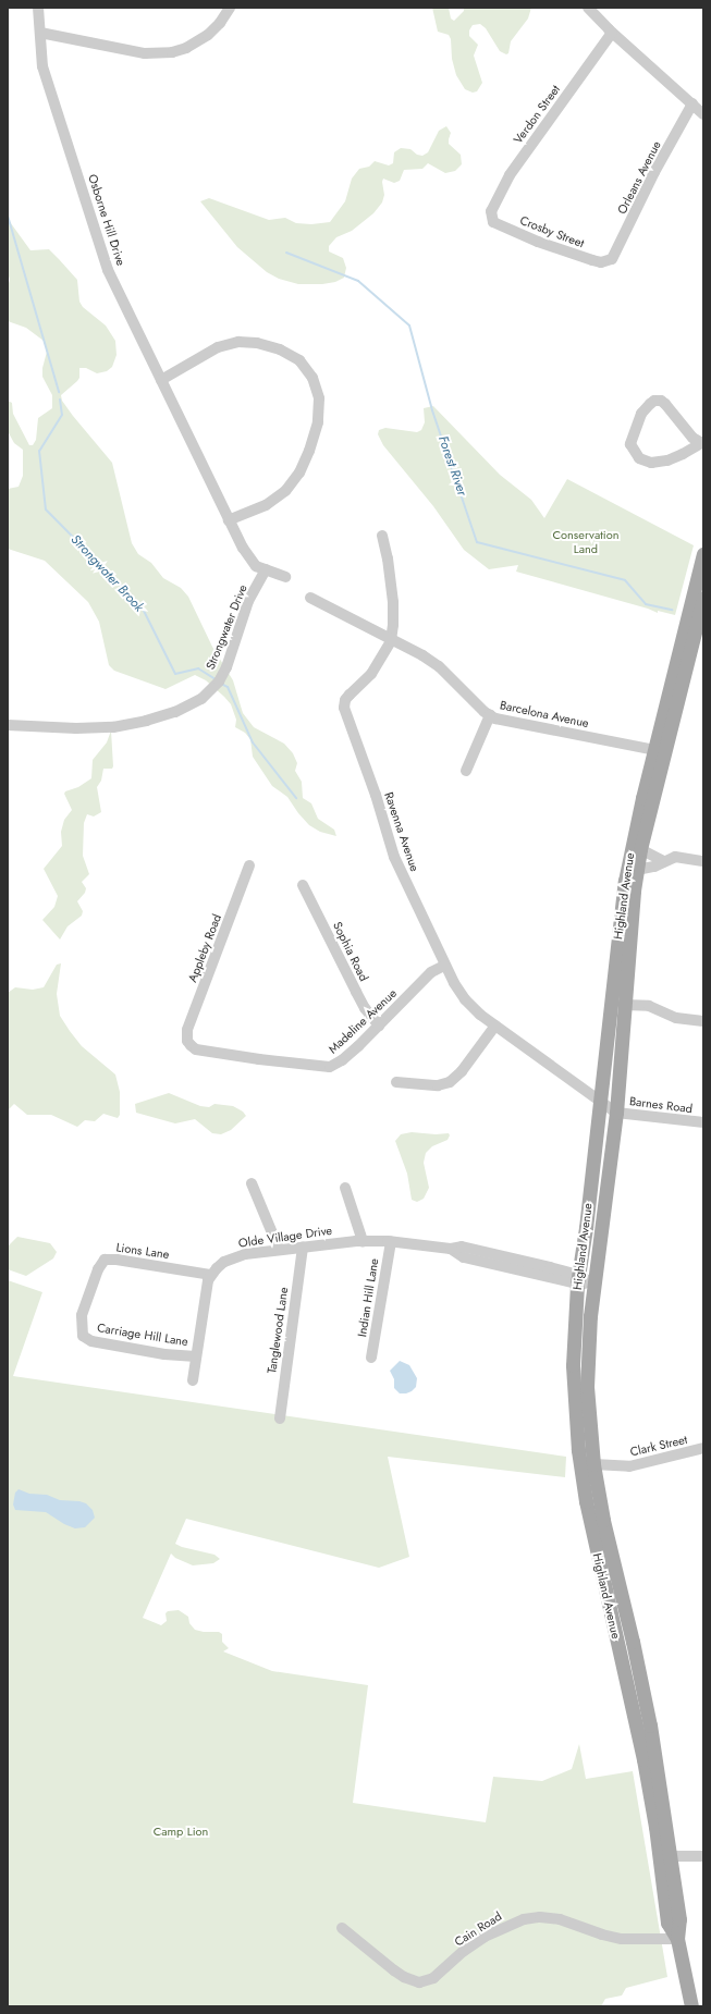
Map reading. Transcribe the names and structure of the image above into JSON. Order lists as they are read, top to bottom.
{
  "streets": {
    "main road": ["Highland Avenue"],
    "street": [
      "Verdon Street",
      "Orleans Avenue",
      "Osborne Hill Drive",
      "Crosby Street",
      "Strongwater Drive",
      "Barcelona Avenue",
      "Ravenna Avenue",
      "Appleby Road",
      "Sophia Road",
      "Madeline Avenue",
      "Barnes Road",
      "Olde Village Drive",
      "Lions Lane",
      "Indian Hill Lane",
      "Tanglewood Lane",
      "Carriage Hill Lane",
      "Clark Street",
      "Cain Road"
    ]
  },
  "crossings": [
    ["Verdon Street", "Crosby Street"],
    ["Orleans Avenue", "Crosby Street"],
    ["Osborne Hill Drive", "Strongwater Drive"],
    ["Barcelona Avenue", "Ravenna Avenue"],
    ["Barcelona Avenue", "Highland Avenue"],
    ["Ravenna Avenue", "Highland Avenue"],
    ["Ravenna Avenue", "Madeline Avenue"],
    ["Ravenna Avenue", "Barnes Road"],
    ["Highland Avenue", "Barnes Road"],
    ["Highland Avenue", "Olde Village Drive"],
    ["Highland Avenue", "Clark Street"],
    ["Highland Avenue", "Cain Road"],
    ["Appleby Road", "Madeline Avenue"],
    ["Sophia Road", "Madeline Avenue"],
    ["Olde Village Drive", "Lions Lane"],
    ["Olde Village Drive", "Indian Hill Lane"],
    ["Olde Village Drive", "Tanglewood Lane"],
    ["Lions Lane", "Carriage Hill Lane"]
  ],
  "water": ["Forest River", "Strongwater Brook"],
  "parks": ["Conservation Land", "Camp Lion"]
}
